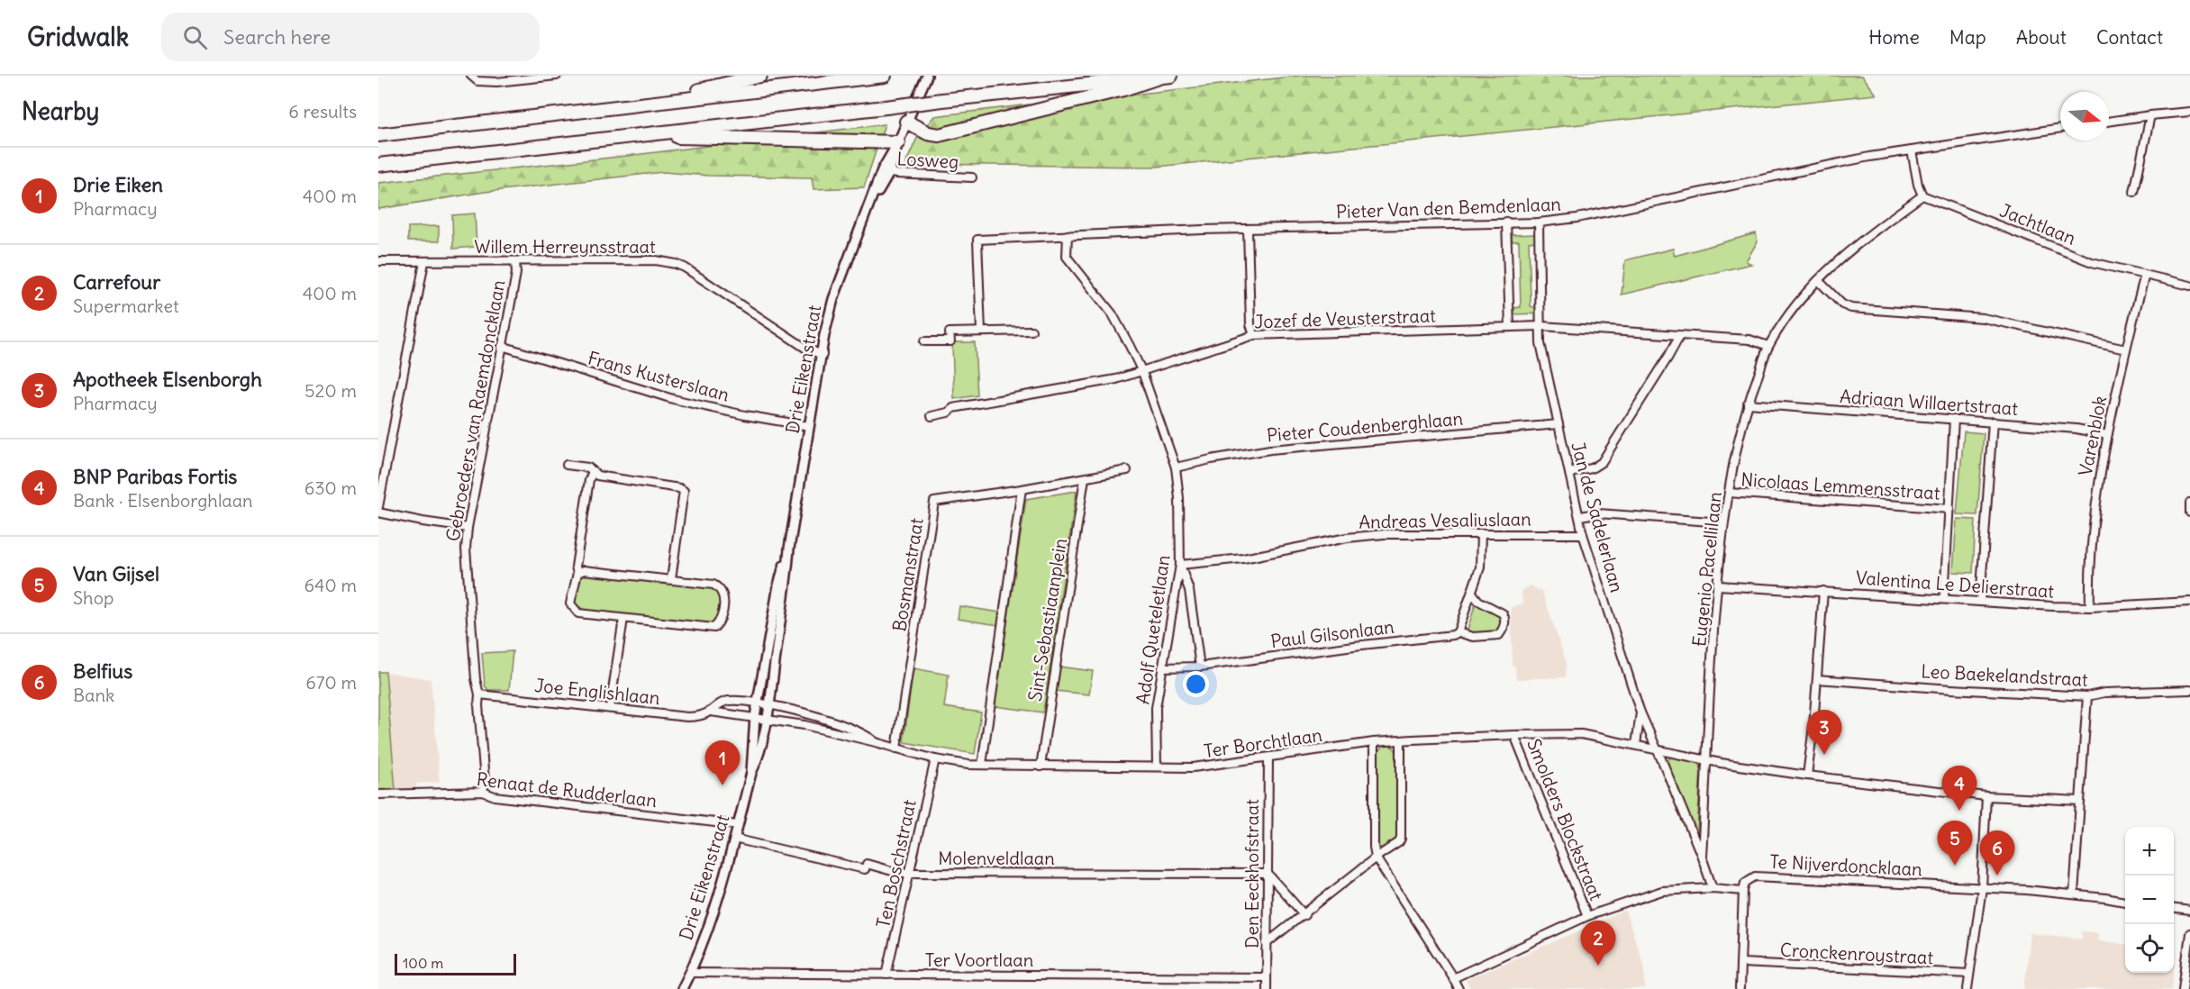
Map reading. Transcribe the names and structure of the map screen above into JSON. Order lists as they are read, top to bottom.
{
  "streets": {
    "street": [
      "Losweg",
      "Pieter Van den Bemdenlaan",
      "Jachtlaan",
      "Willem Herreynsstraat",
      "Jozef de Veusterstraat",
      "Drie Eikenstraat",
      "Frans Kusterslaan",
      "Adriaan Willaertstraat",
      "Gebroeders van Raemdoncklaan",
      "Pieter Coudenberghlaan",
      "Varenblok",
      "Nicolaas Lemmensstraat",
      "Jan de Sadelerlaan",
      "Andreas Vesaliuslaan",
      "Eugenio Pacellilaan",
      "Bosmanstraat",
      "Valentina Le Delierstraat",
      "Sint-Sebastiaanplein",
      "Adolf Queteletlaan",
      "Paul Gilsonlaan",
      "Leo Baekelandstraat",
      "Joe Englishlaan",
      "Ter Borchtlaan",
      "Renaat de Rudderlaan",
      "Smolders Blockstraat",
      "Molenveldlaan",
      "Ten Boschstraat",
      "Te Nijverdoncklaan",
      "Den Eeckhofstraat",
      "Cronckenroystraat",
      "Ter Voortlaan"
    ]
  },
  "crossings": [
    ["Losweg", "Drie Eikenstraat"],
    ["Pieter Van den Bemdenlaan", "Jan de Sadelerlaan"],
    ["Pieter Van den Bemdenlaan", "Adolf Queteletlaan"],
    ["Jachtlaan", "Varenblok"],
    ["Jachtlaan", "Eugenio Pacellilaan"],
    ["Willem Herreynsstraat", "Drie Eikenstraat"],
    ["Willem Herreynsstraat", "Gebroeders van Raemdoncklaan"],
    ["Jozef de Veusterstraat", "Jan de Sadelerlaan"],
    ["Jozef de Veusterstraat", "Eugenio Pacellilaan"],
    ["Jozef de Veusterstraat", "Adolf Queteletlaan"],
    ["Drie Eikenstraat", "Frans Kusterslaan"],
    ["Drie Eikenstraat", "Joe Englishlaan"],
    ["Drie Eikenstraat", "Ter Borchtlaan"],
    ["Drie Eikenstraat", "Renaat de Rudderlaan"],
    ["Drie Eikenstraat", "Molenveldlaan"],
    ["Drie Eikenstraat", "Ter Voortlaan"],
    ["Frans Kusterslaan", "Gebroeders van Raemdoncklaan"],
    ["Adriaan Willaertstraat", "Varenblok"],
    ["Adriaan Willaertstraat", "Eugenio Pacellilaan"],
    ["Gebroeders van Raemdoncklaan", "Joe Englishlaan"],
    ["Gebroeders van Raemdoncklaan", "Renaat de Rudderlaan"],
    ["Pieter Coudenberghlaan", "Jan de Sadelerlaan"],
    ["Pieter Coudenberghlaan", "Adolf Queteletlaan"],
    ["Varenblok", "Valentina Le Delierstraat"],
    ["Nicolaas Lemmensstraat", "Eugenio Pacellilaan"],
    ["Jan de Sadelerlaan", "Andreas Vesaliuslaan"],
    ["Jan de Sadelerlaan", "Eugenio Pacellilaan"],
    ["Jan de Sadelerlaan", "Ter Borchtlaan"],
    ["Andreas Vesaliuslaan", "Adolf Queteletlaan"],
    ["Eugenio Pacellilaan", "Valentina Le Delierstraat"],
    ["Eugenio Pacellilaan", "Ter Borchtlaan"],
    ["Bosmanstraat", "Sint-Sebastiaanplein"],
    ["Bosmanstraat", "Ter Borchtlaan"],
    ["Sint-Sebastiaanplein", "Ter Borchtlaan"],
    ["Adolf Queteletlaan", "Paul Gilsonlaan"],
    ["Adolf Queteletlaan", "Ter Borchtlaan"],
    ["Joe Englishlaan", "Ter Borchtlaan"],
    ["Ter Borchtlaan", "Smolders Blockstraat"],
    ["Ter Borchtlaan", "Ten Boschstraat"],
    ["Ter Borchtlaan", "Den Eeckhofstraat"],
    ["Molenveldlaan", "Ten Boschstraat"],
    ["Molenveldlaan", "Den Eeckhofstraat"],
    ["Ten Boschstraat", "Ter Voortlaan"],
    ["Den Eeckhofstraat", "Ter Voortlaan"]
  ],
  "scale_bar": "100 m",
  "north": "right",
  "page": {
    "header": "Gridwalk",
    "search": "Search here",
    "nav": [
      "Home",
      "Map",
      "About",
      "Contact"
    ],
    "heading": ["Nearby", "6 results"],
    "list": [
      {
        "mark": "1",
        "name": "Drie Eiken",
        "note": "Pharmacy",
        "value": "400 m"
      },
      {
        "mark": "2",
        "name": "Carrefour",
        "note": "Supermarket",
        "value": "400 m"
      },
      {
        "mark": "3",
        "name": "Apotheek Elsenborgh",
        "note": "Pharmacy",
        "value": "520 m"
      },
      {
        "mark": "4",
        "name": "BNP Paribas Fortis",
        "note": "Bank · Elsenborghlaan",
        "value": "630 m"
      },
      {
        "mark": "5",
        "name": "Van Gijsel",
        "note": "Shop",
        "value": "640 m"
      },
      {
        "mark": "6",
        "name": "Belfius",
        "note": "Bank",
        "value": "670 m"
      }
    ],
    "pins": [
      "3",
      "1",
      "4",
      "5",
      "6",
      "2"
    ],
    "map_buttons": ["+", "−"],
    "scale": "100 m"
  }
}
